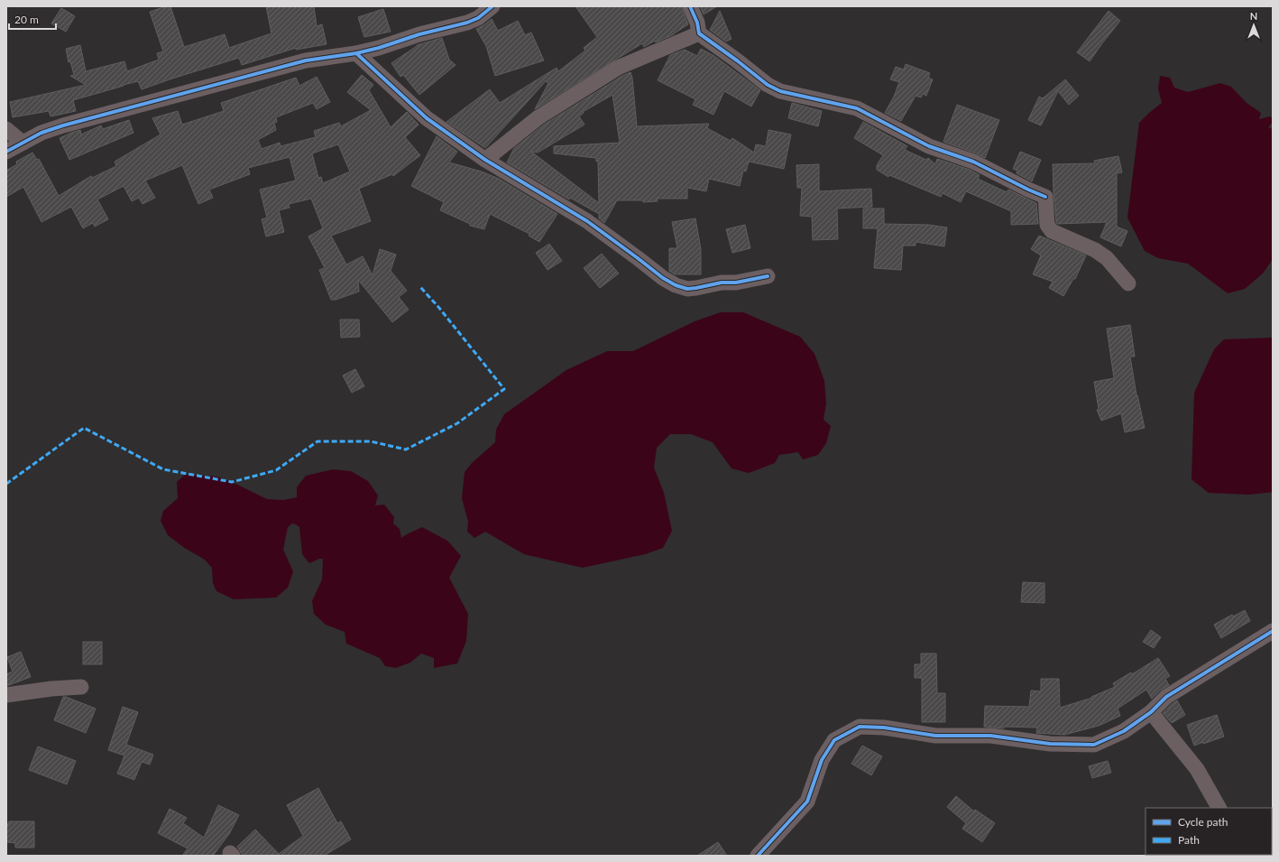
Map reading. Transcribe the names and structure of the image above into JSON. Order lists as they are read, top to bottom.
{
  "legend": ["Cycle path", "Path"],
  "scale_bar": "20 m",
  "north": "top"
}
